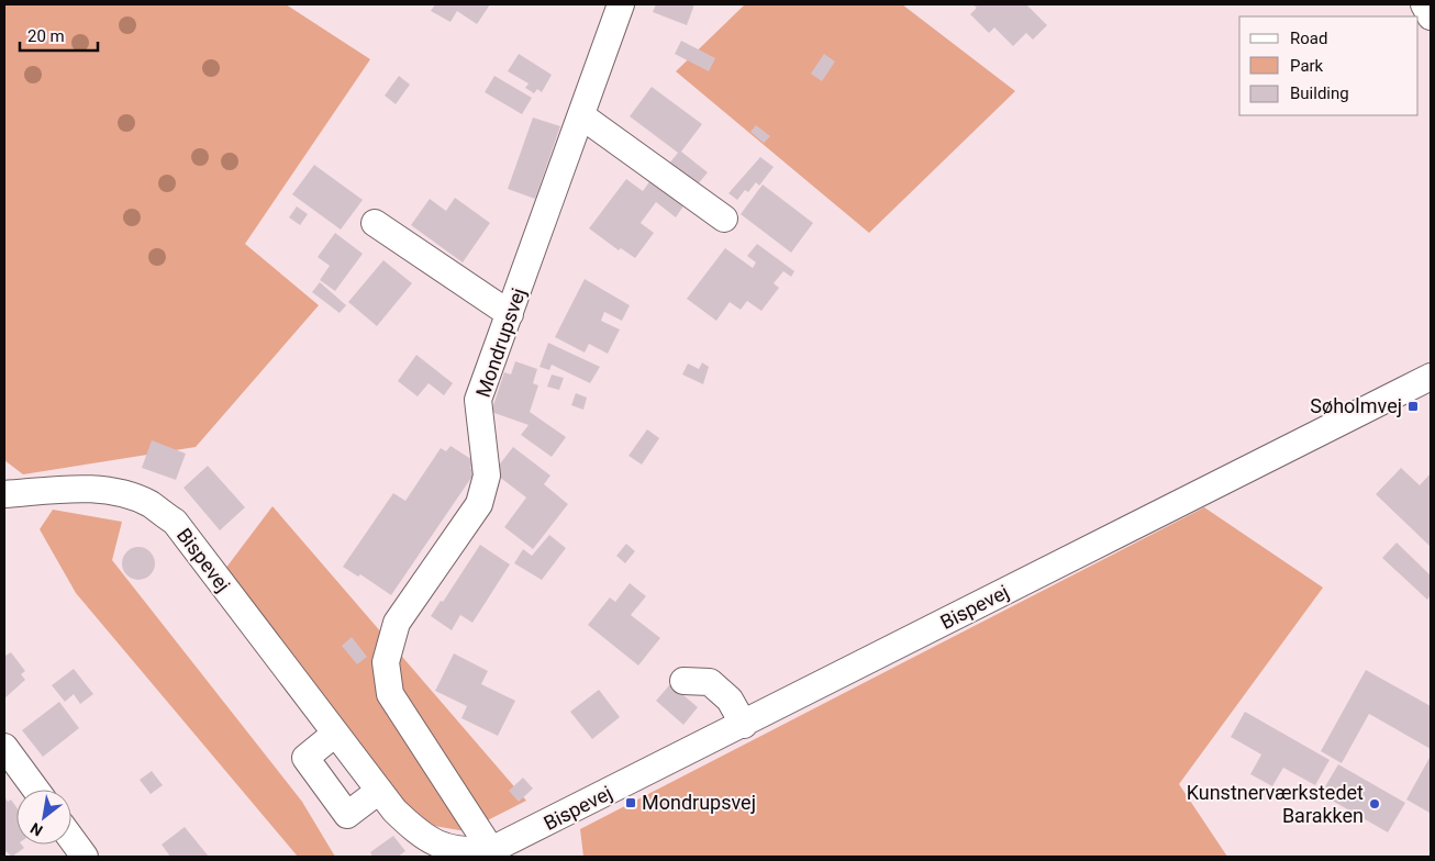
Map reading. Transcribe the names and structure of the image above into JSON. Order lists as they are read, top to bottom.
{
  "streets": {
    "street": ["Mondrupsvej", "Bispevej"]
  },
  "crossings": [
    ["Mondrupsvej", "Bispevej"]
  ],
  "places": {
    "transit": ["Søholmvej", "Mondrupsvej"],
    "other": ["Kunstnerværkstedet Barakken"]
  },
  "legend": ["Road", "Park", "Building"],
  "scale_bar": "20 m",
  "north": "bottom left"
}
